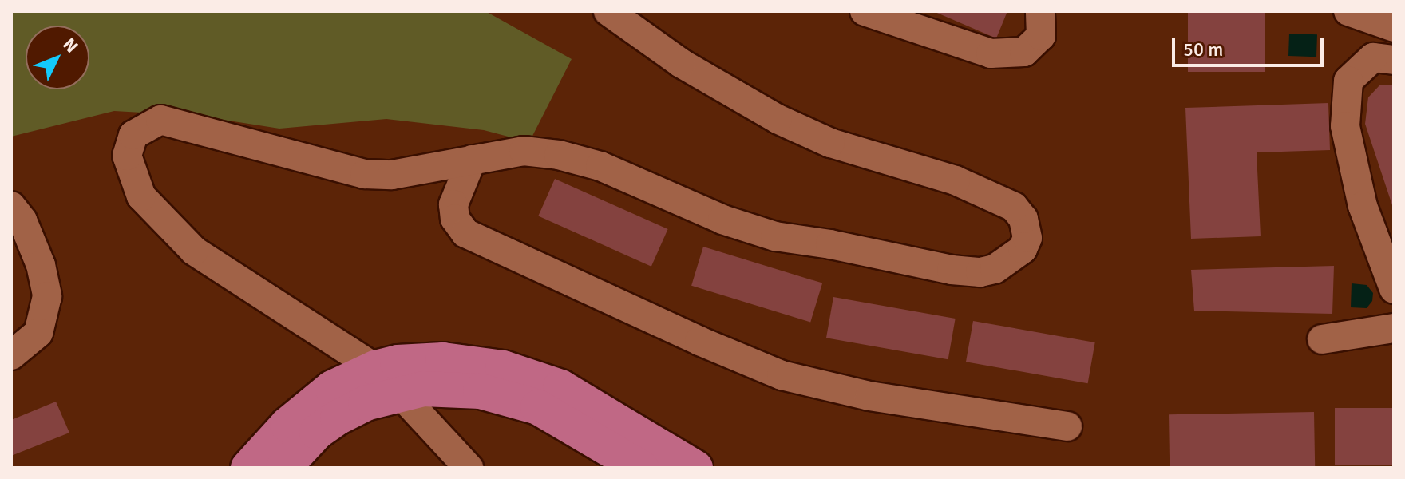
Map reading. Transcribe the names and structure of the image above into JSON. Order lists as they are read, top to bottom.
{
  "scale_bar": "50 m",
  "north": "top right"
}
